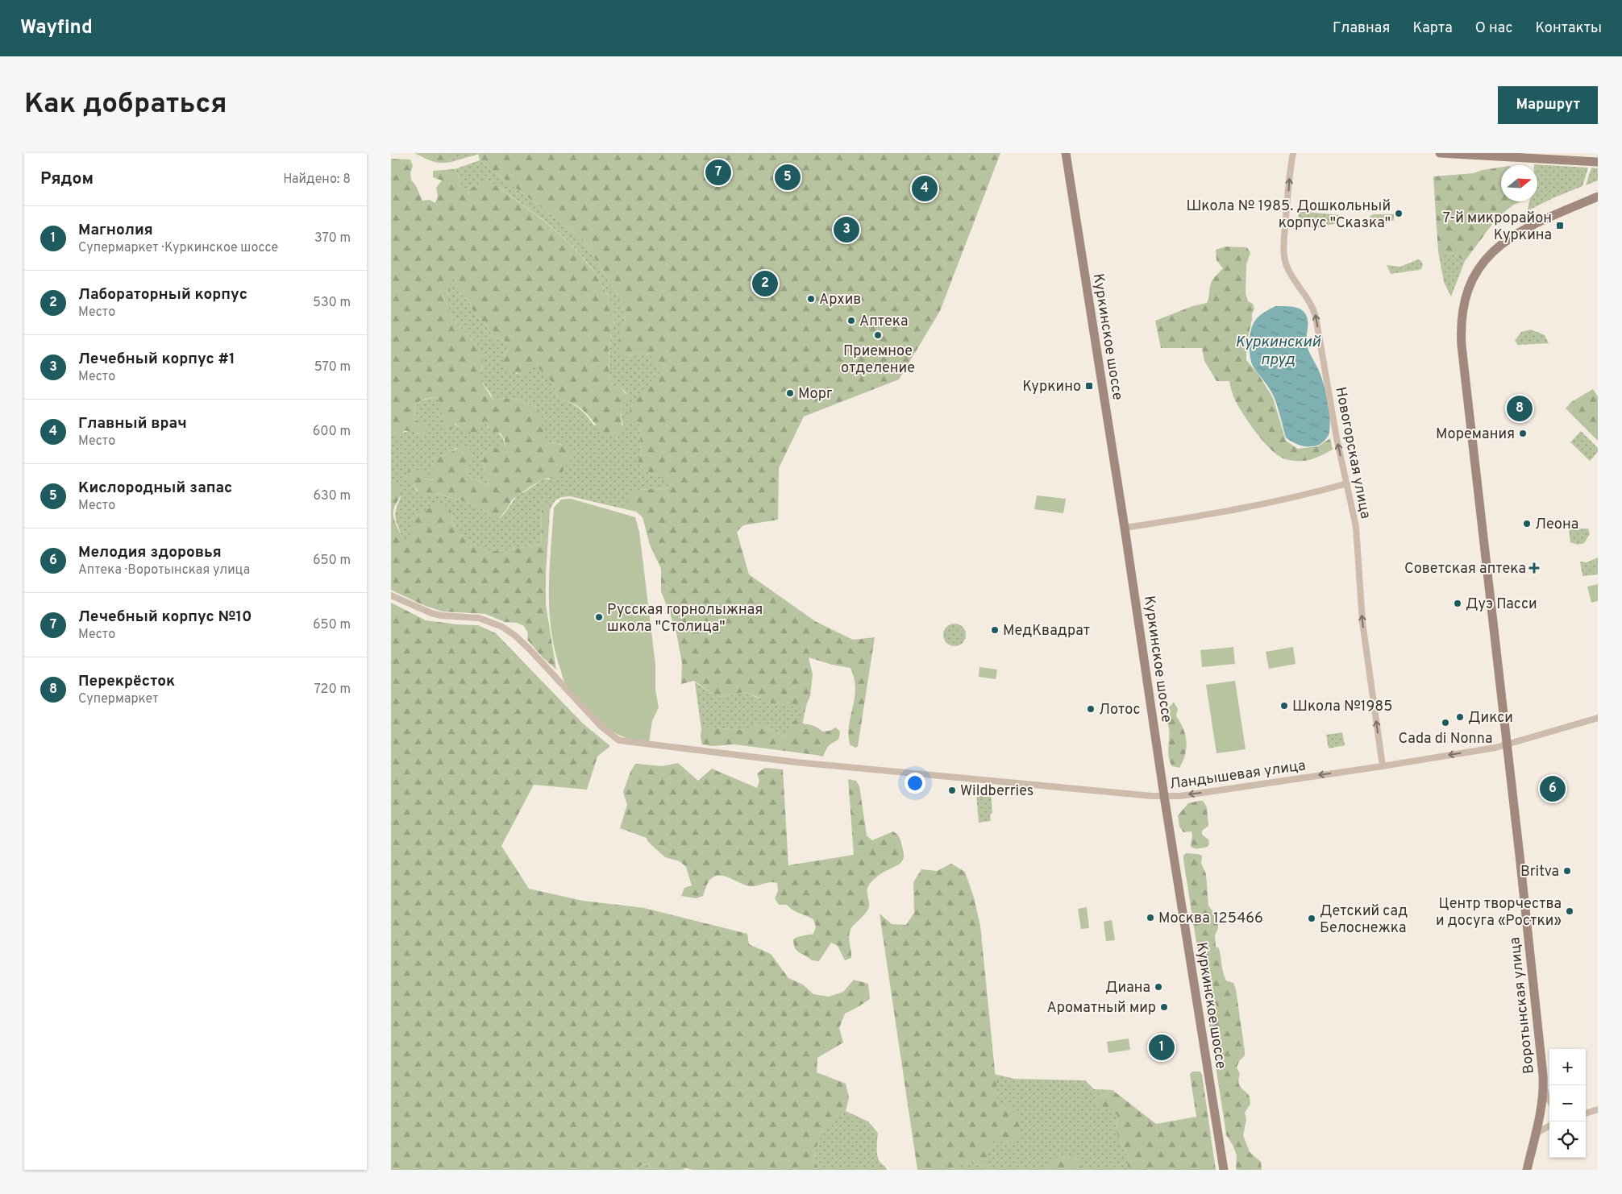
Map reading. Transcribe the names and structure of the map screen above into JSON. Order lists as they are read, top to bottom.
{
  "streets": {
    "street": [
      "Куркинское шоссе",
      "Новогорская улица",
      "Ландышевая улица",
      "Воротынская улица"
    ]
  },
  "crossings": [
    ["Куркинское шоссе", "Ландышевая улица"],
    ["Новогорская улица", "Ландышевая улица"],
    ["Ландышевая улица", "Воротынская улица"]
  ],
  "one_way": ["Новогорская улица"],
  "water": ["Куркинский пруд"],
  "places": {
    "other": [
      "Школа № 1985. Дошкольный корпус \"Сказка\"",
      "Архив",
      "Аптека",
      "Приемное отделение",
      "Морг",
      "Моремания",
      "Леона",
      "Дуэ Пасси",
      "Русская горнолыжная школа \"Столица\"",
      "МедКвадрат",
      "Школа №1985",
      "Лотос",
      "Дикси",
      "Cada di Nonna",
      "Wildberries",
      "Britva",
      "Центр творчества и досуга «Ростки»",
      "Москва 125466",
      "Детский сад Белоснежка",
      "Диана",
      "Ароматный мир"
    ],
    "transit": ["7-й микрорайон Куркина", "Куркино"],
    "health": ["Советская аптека"]
  },
  "north": "right",
  "page": {
    "header": "Wayfind",
    "nav": [
      "Главная",
      "Карта",
      "О нас",
      "Контакты"
    ],
    "buttons": "Маршрут",
    "title": "Как добраться",
    "heading": ["Рядом", "Найдено: 8"],
    "pins": [
      "7",
      "5",
      "4",
      "3",
      "2",
      "8",
      "6",
      "1"
    ],
    "list": [
      {
        "mark": "1",
        "name": "Магнолия",
        "note": "Супермаркет · Куркинское шоссе",
        "value": "370 m"
      },
      {
        "mark": "2",
        "name": "Лабораторный корпус",
        "note": "Место",
        "value": "530 m"
      },
      {
        "mark": "3",
        "name": "Лечебный корпус #1",
        "note": "Место",
        "value": "570 m"
      },
      {
        "mark": "4",
        "name": "Главный врач",
        "note": "Место",
        "value": "600 m"
      },
      {
        "mark": "5",
        "name": "Кислородный запас",
        "note": "Место",
        "value": "630 m"
      },
      {
        "mark": "6",
        "name": "Мелодия здоровья",
        "note": "Аптека · Воротынская улица",
        "value": "650 m"
      },
      {
        "mark": "7",
        "name": "Лечебный корпус №10",
        "note": "Место",
        "value": "650 m"
      },
      {
        "mark": "8",
        "name": "Перекрёсток",
        "note": "Супермаркет",
        "value": "720 m"
      }
    ],
    "map_buttons": ["+", "−"]
  }
}
